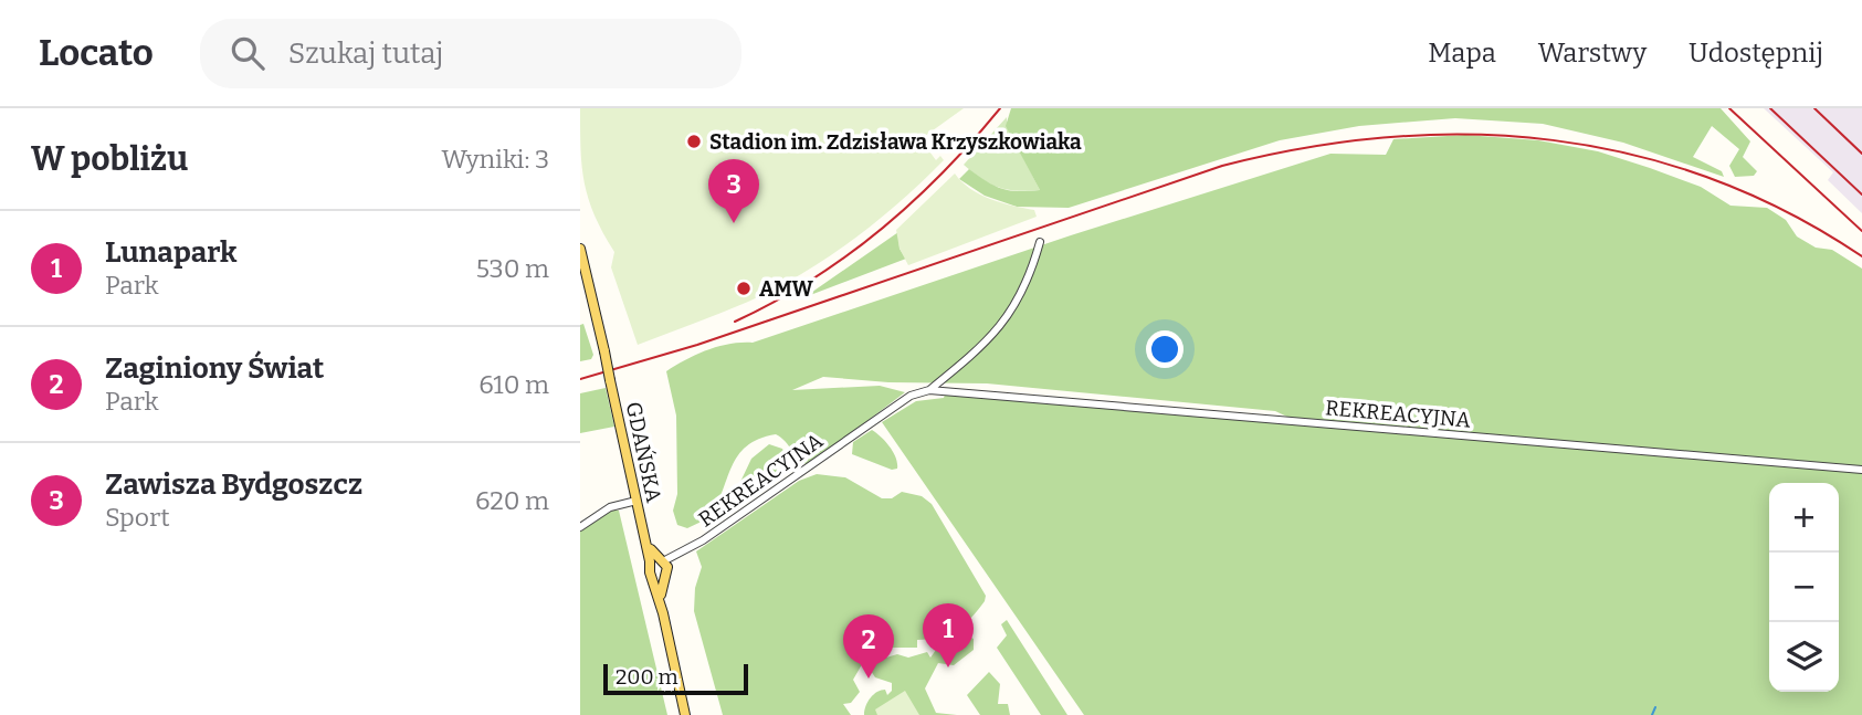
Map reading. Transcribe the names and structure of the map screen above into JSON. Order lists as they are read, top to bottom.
{
  "streets": {
    "main road": ["GDAŃSKA"],
    "street": ["REKREACYJNA"]
  },
  "crossings": [
    ["REKREACYJNA", "GDAŃSKA"]
  ],
  "places": ["Stadion im. Zdzisława Krzyszkowiaka", "AMW"],
  "scale_bar": "200 m",
  "page": {
    "header": "Locato",
    "search": "Szukaj tutaj",
    "nav": ["Mapa", "Warstwy", "Udostępnij"],
    "heading": ["W pobliżu", "Wyniki: 3"],
    "pins": ["3", "1", "2"],
    "list": [
      {
        "mark": "1",
        "name": "Lunapark",
        "note": "Park",
        "value": "530 m"
      },
      {
        "mark": "2",
        "name": "Zaginiony Świat",
        "note": "Park",
        "value": "610 m"
      },
      {
        "mark": "3",
        "name": "Zawisza Bydgoszcz",
        "note": "Sport",
        "value": "620 m"
      }
    ],
    "map_buttons": ["+", "−"],
    "scale": "200 m"
  }
}
